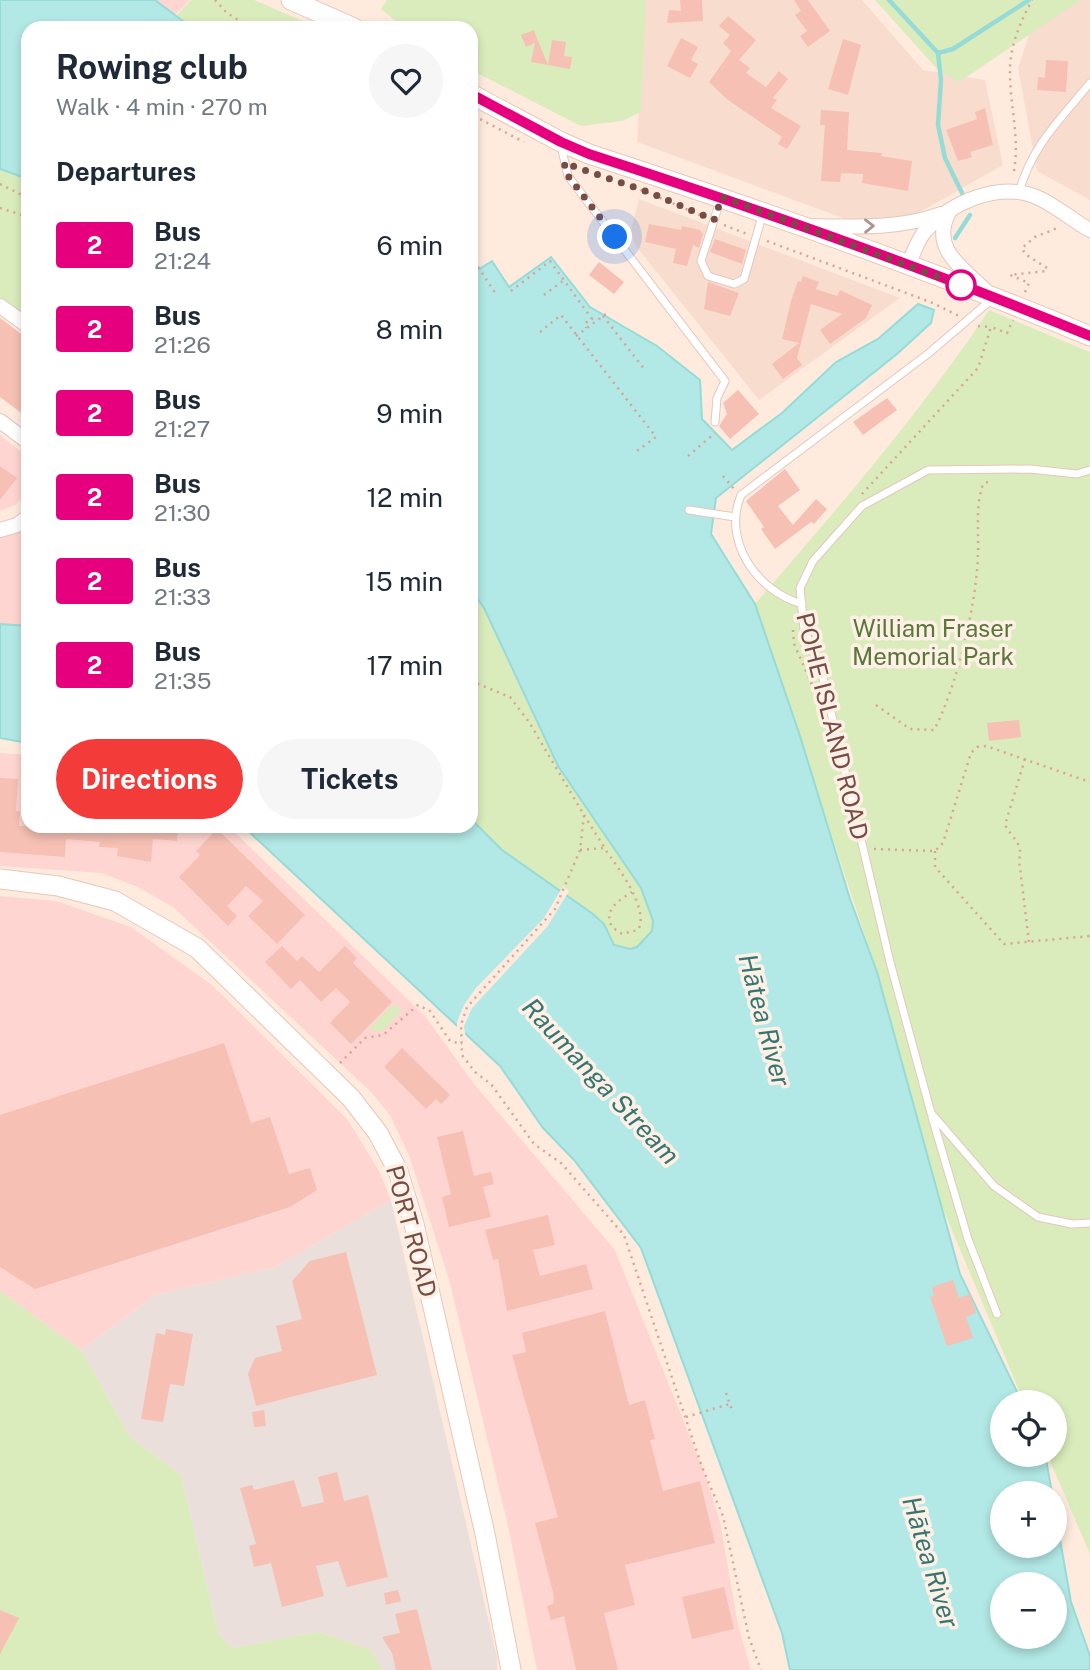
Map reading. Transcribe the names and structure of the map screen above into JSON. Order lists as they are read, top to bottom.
{
  "streets": {
    "main road": ["PORT ROAD"],
    "lane": ["POHE ISLAND ROAD"]
  },
  "water": ["Hātea River", "Raumanga Stream"],
  "parks": ["William Fraser Memorial Park"],
  "lines": ["bus line 2"],
  "page": {
    "heading": [
      ["Rowing club", "Walk · 4 min · 270 m"],
      "Departures"
    ],
    "list": [
      {
        "mark": "2",
        "name": "Bus",
        "note": "21:24",
        "value": "6 min"
      },
      {
        "mark": "2",
        "name": "Bus",
        "note": "21:26",
        "value": "8 min"
      },
      {
        "mark": "2",
        "name": "Bus",
        "note": "21:27",
        "value": "9 min"
      },
      {
        "mark": "2",
        "name": "Bus",
        "note": "21:30",
        "value": "12 min"
      },
      {
        "mark": "2",
        "name": "Bus",
        "note": "21:33",
        "value": "15 min"
      },
      {
        "mark": "2",
        "name": "Bus",
        "note": "21:35",
        "value": "17 min"
      }
    ],
    "buttons": ["Directions", "Tickets"],
    "map_buttons": ["+", "−"]
  }
}
